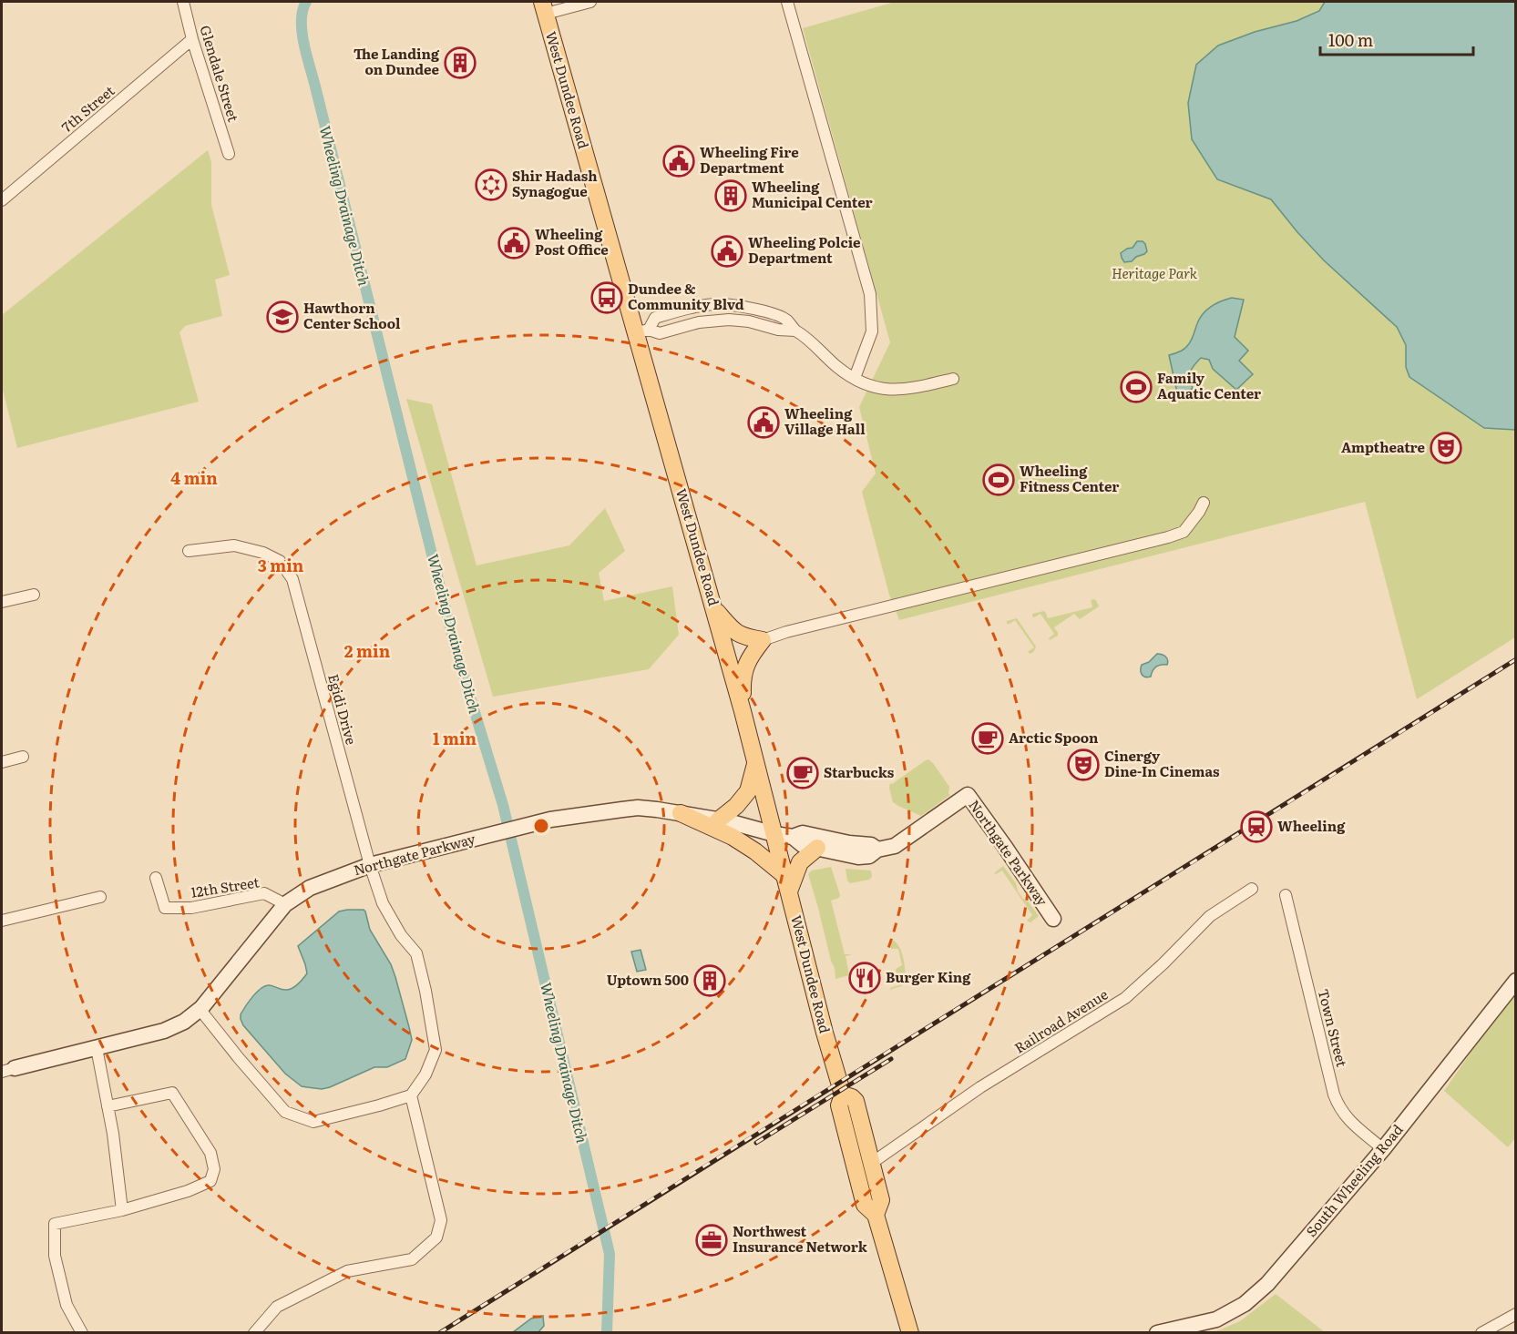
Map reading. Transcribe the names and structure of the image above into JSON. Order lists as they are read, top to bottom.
{
  "streets": {
    "main road": ["West Dundee Road"],
    "street": [
      "Glendale Street",
      "7th Street",
      "Egidi Drive",
      "Northgate Parkway",
      "12th Street",
      "Railroad Avenue",
      "Town Street",
      "South Wheeling Road"
    ]
  },
  "crossings": [
    ["Glendale Street", "7th Street"],
    ["West Dundee Road", "Northgate Parkway"],
    ["West Dundee Road", "Railroad Avenue"],
    ["Egidi Drive", "Northgate Parkway"],
    ["Northgate Parkway", "12th Street"],
    ["Town Street", "South Wheeling Road"]
  ],
  "water": ["Wheeling Drainage Ditch"],
  "parks": ["Heritage Park"],
  "places": {
    "building": ["The Landing on Dundee", "Wheeling Municipal Center", "Uptown 500"],
    "public building": [
      "Wheeling Fire Department",
      "Wheeling Post Office",
      "Wheeling Polcie Department",
      "Wheeling Village Hall"
    ],
    "synagogue": ["Shir Hadash Synagogue"],
    "bus stop": ["Dundee & Community Blvd"],
    "school or university": ["Hawthorn Center School"],
    "sports": ["Family Aquatic Center", "Wheeling Fitness Center"],
    "theatre": ["Amptheatre", "Cinergy Dine-In Cinemas"],
    "cafe": ["Arctic Spoon", "Starbucks"],
    "station": ["Wheeling"],
    "restaurant": ["Burger King"],
    "office": ["Northwest Insurance Network"]
  },
  "scale_bar": "100 m",
  "rings": [
    "4 min",
    "3 min",
    "2 min",
    "1 min"
  ]
}
